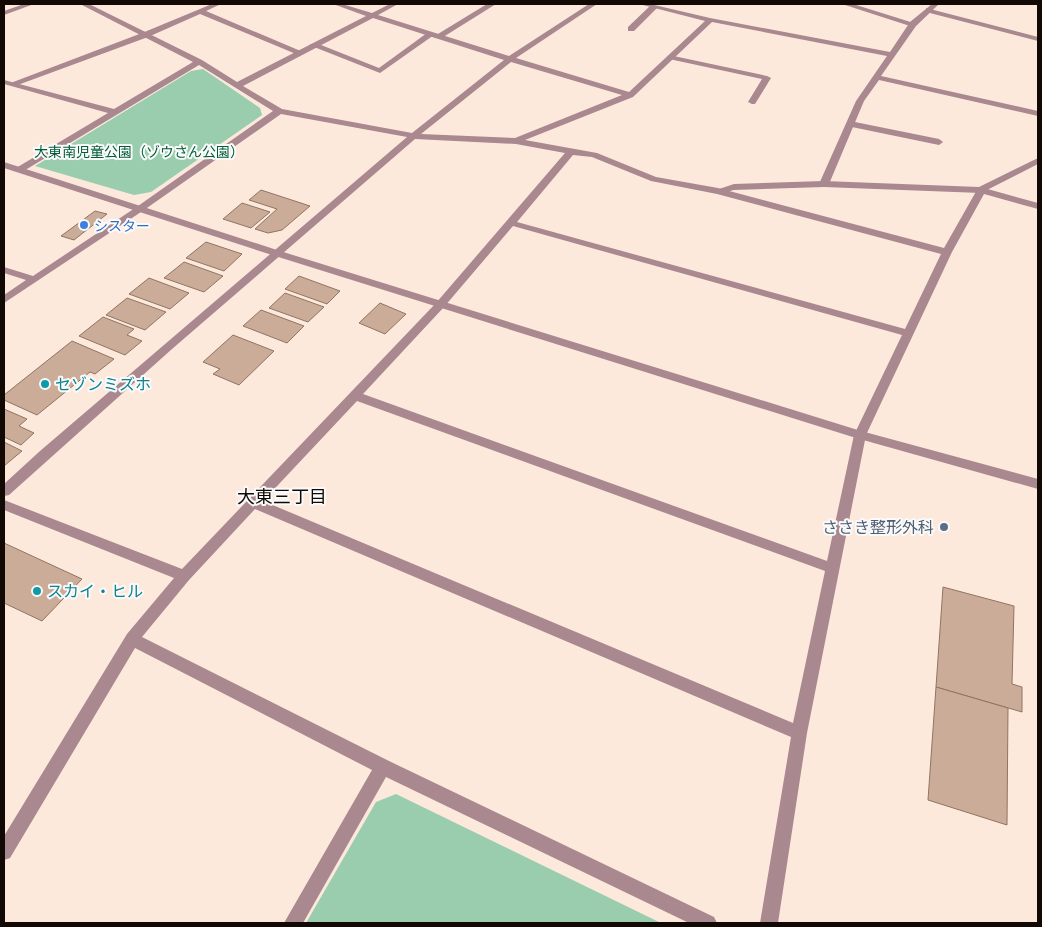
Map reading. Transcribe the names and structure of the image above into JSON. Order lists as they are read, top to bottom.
{
  "districts": ["大東三丁目"],
  "parks": ["大東南児童公園（ゾウさん公園）"],
  "places": [
    "シスター",
    "セゾンミズホ",
    "ささき整形外科",
    "スカイ・ヒル"
  ]
}
